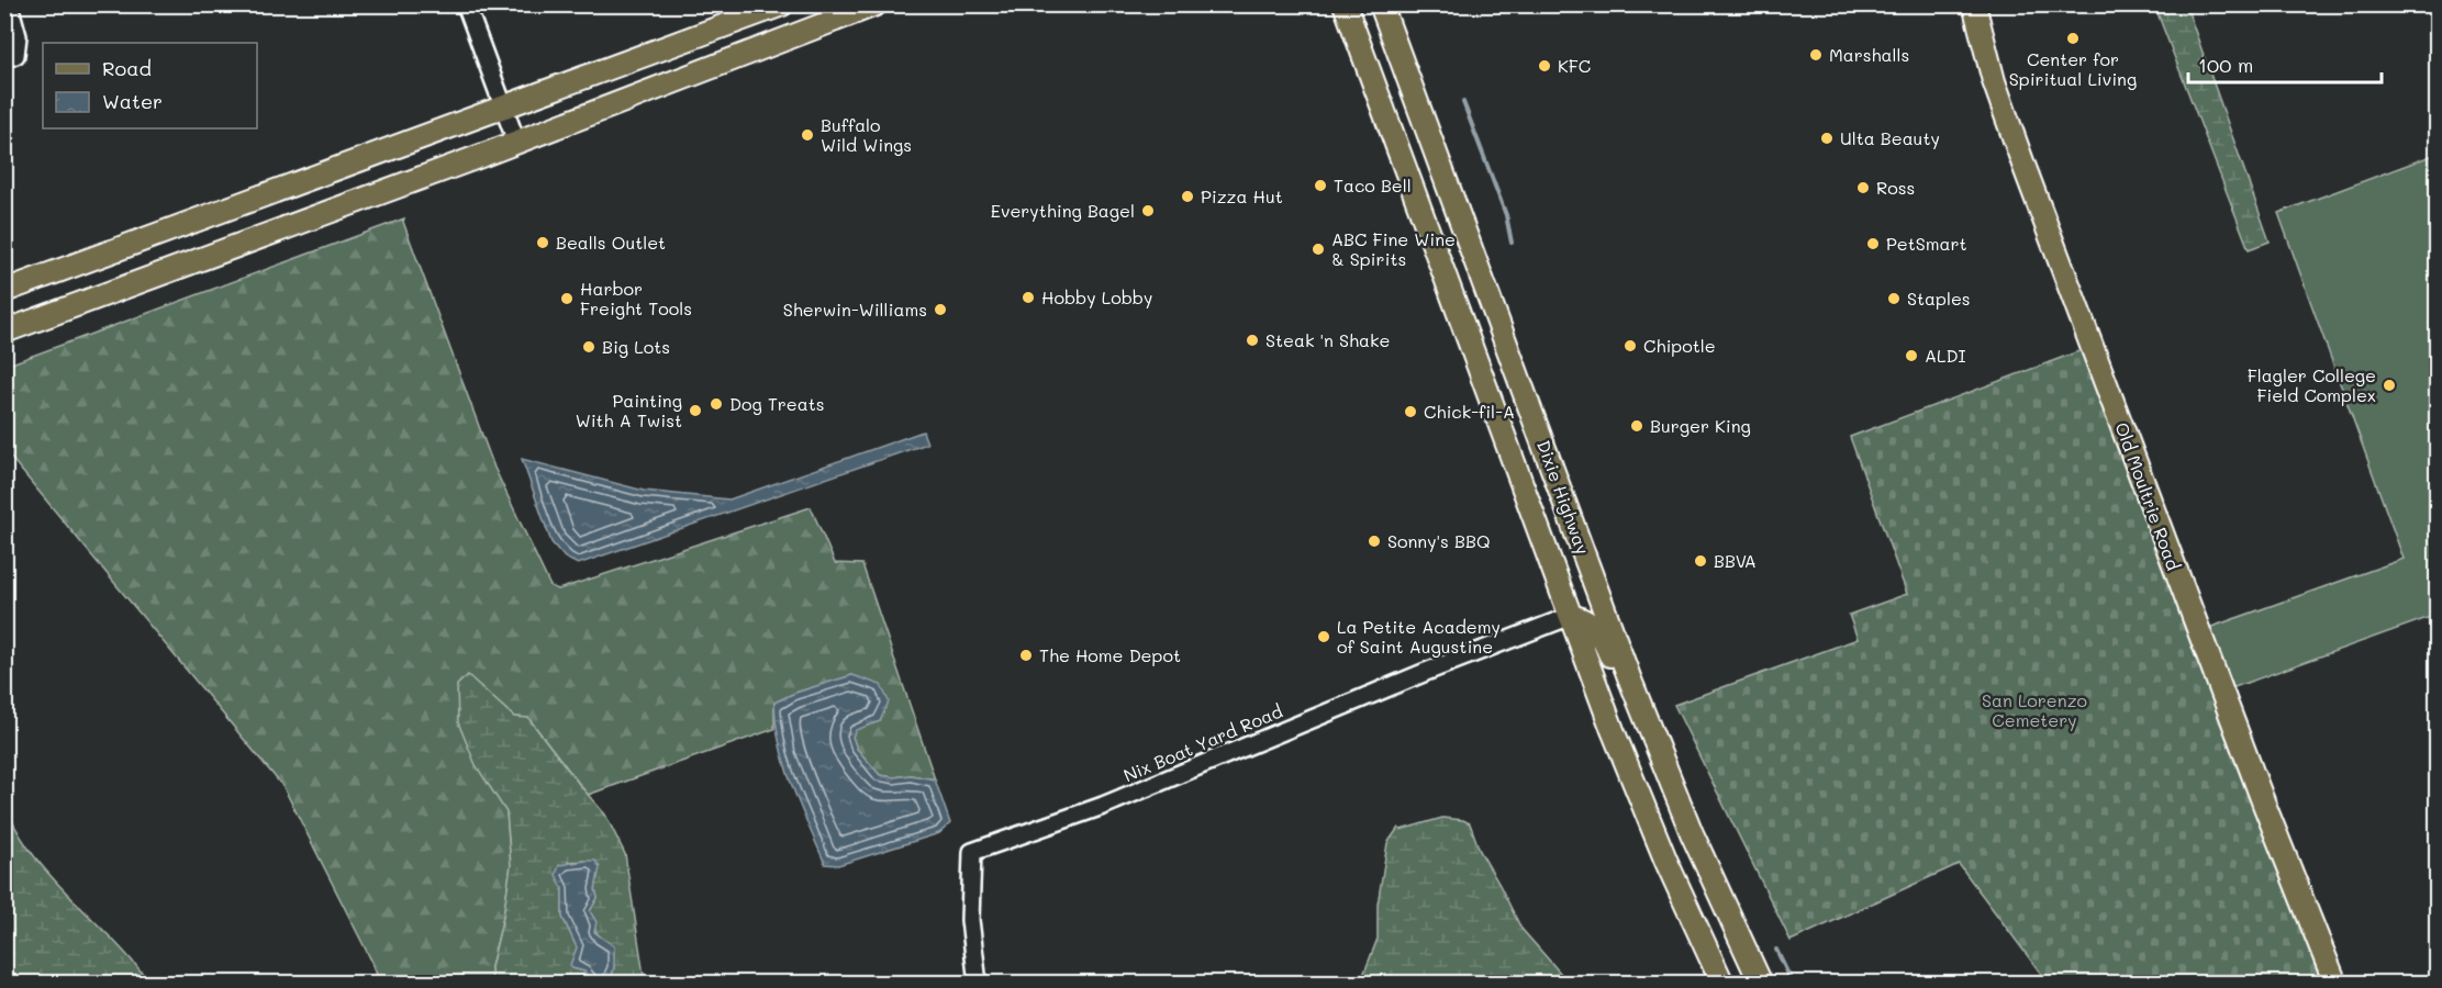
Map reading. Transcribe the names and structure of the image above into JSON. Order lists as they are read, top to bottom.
{
  "streets": {
    "main road": ["Old Moultrie Road", "Dixie Highway"],
    "street": ["Nix Boat Yard Road"]
  },
  "crossings": [
    ["Dixie Highway", "Nix Boat Yard Road"]
  ],
  "parks": ["San Lorenzo Cemetery"],
  "places": [
    "Center for Spiritual Living",
    "Marshalls",
    "KFC",
    "Buffalo Wild Wings",
    "Ulta Beauty",
    "Taco Bell",
    "Ross",
    "Pizza Hut",
    "Everything Bagel",
    "Bealls Outlet",
    "PetSmart",
    "ABC Fine Wine & Spirits",
    "Hobby Lobby",
    "Harbor Freight Tools",
    "Staples",
    "Sherwin-Williams",
    "Steak 'n Shake",
    "Chipotle",
    "Big Lots",
    "ALDI",
    "Flagler College Field Complex",
    "Dog Treats",
    "Painting With A Twist",
    "Chick-fil-A",
    "Burger King",
    "Sonny's BBQ",
    "BBVA",
    "La Petite Academy of Saint Augustine",
    "The Home Depot"
  ],
  "legend": ["Road", "Water"],
  "scale_bar": "100 m"
}
